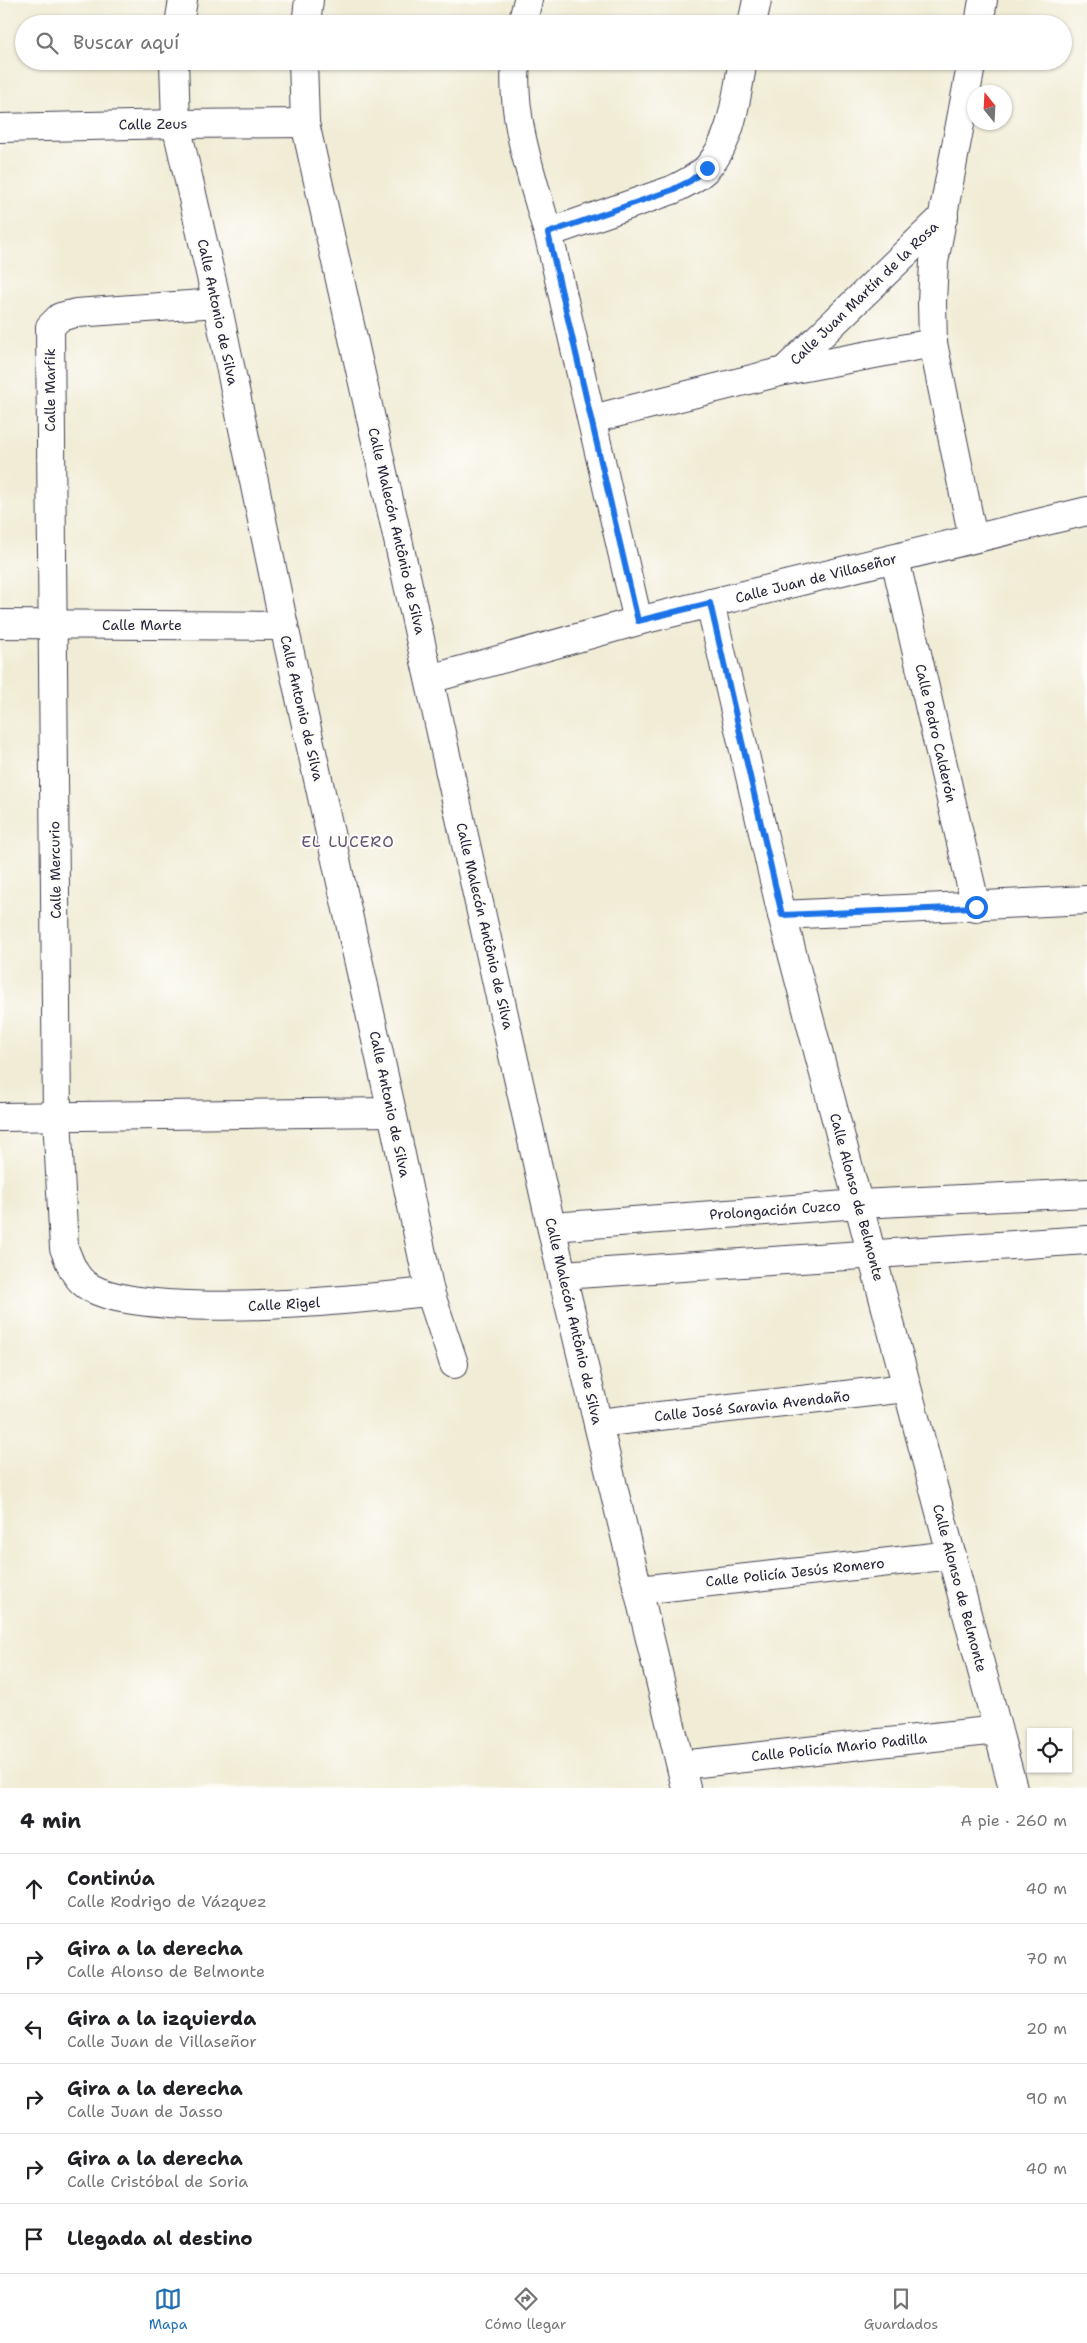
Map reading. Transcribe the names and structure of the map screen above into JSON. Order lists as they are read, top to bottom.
{
  "streets": {
    "street": [
      "Calle Zeus",
      "Calle Juan Martín de la Rosa",
      "Calle Antonio de Silva",
      "Calle Marfik",
      "Calle Malecón Antônio de Silva",
      "Calle Juan de Villaseñor",
      "Calle Marte",
      "Calle Pedro Calderón",
      "Calle Mercurio",
      "Calle Alonso de Belmonte",
      "Prolongación Cuzco",
      "Calle Rigel",
      "Calle José Saravia Avendaño",
      "Calle Policía Jesús Romero",
      "Calle Policía Mario Padilla"
    ]
  },
  "crossings": [
    ["Calle Zeus", "Calle Antonio de Silva"],
    ["Calle Zeus", "Calle Malecón Antônio de Silva"],
    ["Calle Antonio de Silva", "Calle Marfik"],
    ["Calle Antonio de Silva", "Calle Marte"],
    ["Calle Antonio de Silva", "Calle Rigel"],
    ["Calle Marfik", "Calle Marte"],
    ["Calle Marfik", "Calle Mercurio"],
    ["Calle Malecón Antônio de Silva", "Calle Juan de Villaseñor"],
    ["Calle Malecón Antônio de Silva", "Prolongación Cuzco"],
    ["Calle Malecón Antônio de Silva", "Calle José Saravia Avendaño"],
    ["Calle Malecón Antônio de Silva", "Calle Policía Jesús Romero"],
    ["Calle Malecón Antônio de Silva", "Calle Policía Mario Padilla"],
    ["Calle Juan de Villaseñor", "Calle Pedro Calderón"],
    ["Calle Juan de Villaseñor", "Calle Alonso de Belmonte"],
    ["Calle Marte", "Calle Mercurio"],
    ["Calle Mercurio", "Calle Rigel"],
    ["Calle Alonso de Belmonte", "Prolongación Cuzco"],
    ["Calle Alonso de Belmonte", "Calle José Saravia Avendaño"],
    ["Calle Alonso de Belmonte", "Calle Policía Jesús Romero"],
    ["Calle Alonso de Belmonte", "Calle Policía Mario Padilla"]
  ],
  "districts": ["EL LUCERO"],
  "north": "top",
  "page": {
    "search": "Buscar aquí",
    "heading": ["4 min", "A pie · 260 m"],
    "list": [
      ["Continúa", "Calle Rodrigo de Vázquez", "40 m"],
      ["Gira a la derecha", "Calle Alonso de Belmonte", "70 m"],
      ["Gira a la izquierda", "Calle Juan de Villaseñor", "20 m"],
      ["Gira a la derecha", "Calle Juan de Jasso", "90 m"],
      ["Gira a la derecha", "Calle Cristóbal de Soria", "40 m"],
      "Llegada al destino"
    ],
    "nav": ["Mapa", "Cómo llegar", "Guardados"]
  }
}
